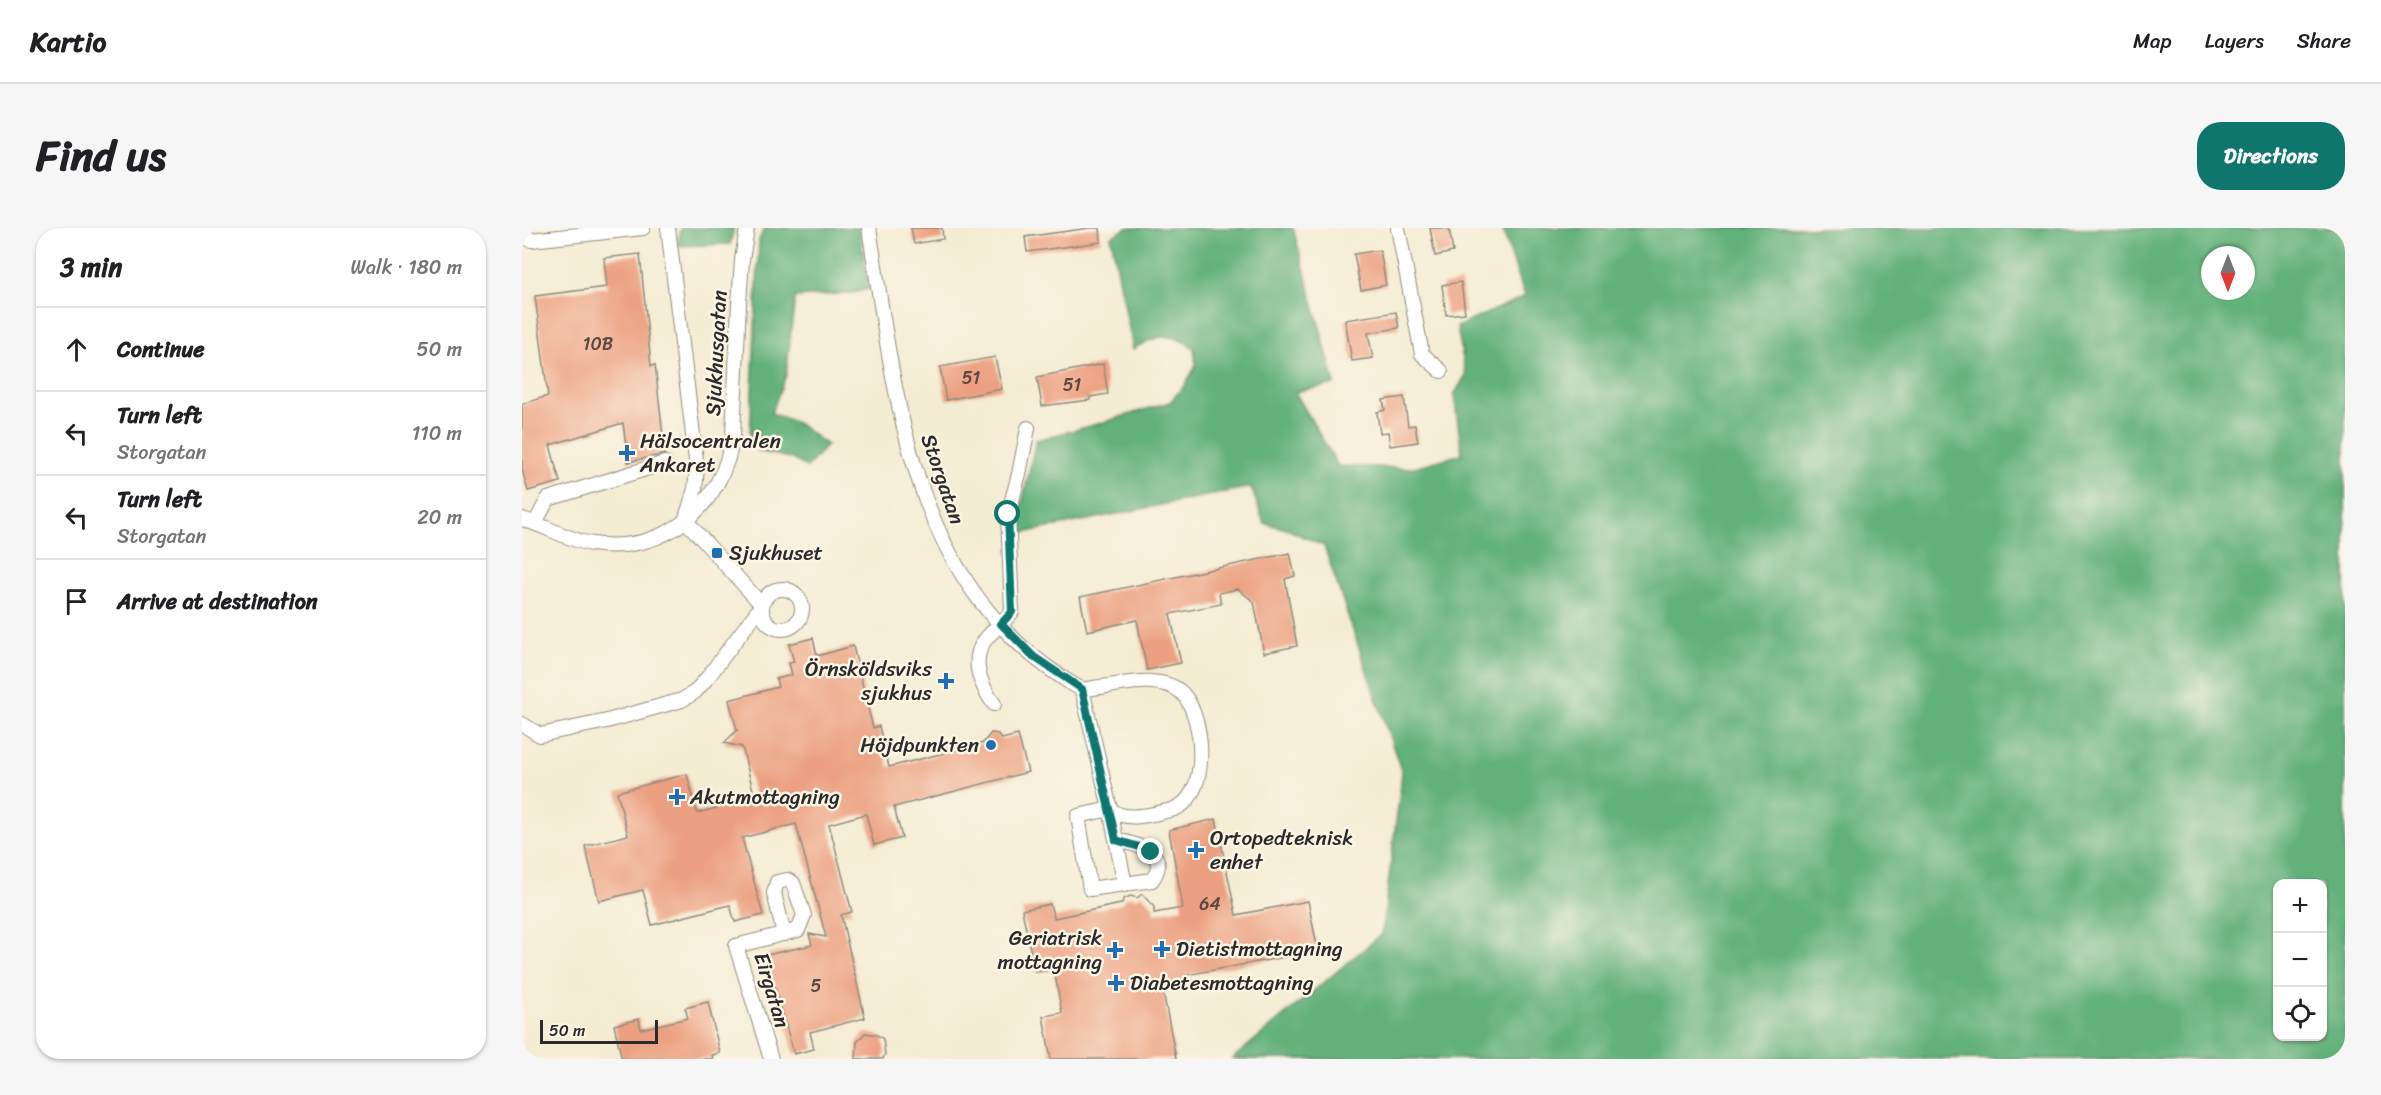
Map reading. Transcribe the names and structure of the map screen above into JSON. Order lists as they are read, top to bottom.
{
  "streets": {
    "street": ["Sjukhusgatan", "Storgatan", "Eirgatan"]
  },
  "places": {
    "health": [
      "Hälsocentralen Ankaret",
      "Örnsköldsviks sjukhus",
      "Akutmottagning",
      "Ortopedteknisk enhet",
      "Dietistmottagning",
      "Geriatrisk mottagning",
      "Diabetesmottagning"
    ],
    "transit": ["Sjukhuset"],
    "other": ["Höjdpunkten"]
  },
  "house_numbers": [
    "10B",
    "51",
    "51",
    "64",
    "5"
  ],
  "scale_bar": "50 m",
  "north": "bottom",
  "page": {
    "header": "Kartio",
    "nav": ["Map", "Layers", "Share"],
    "title": "Find us",
    "buttons": "Directions",
    "heading": ["3 min", "Walk · 180 m"],
    "list": [
      ["Continue", "50 m"],
      ["Turn left", "Storgatan", "110 m"],
      ["Turn left", "Storgatan", "20 m"],
      "Arrive at destination"
    ],
    "map_buttons": ["+", "−"],
    "scale": "50 m"
  }
}
